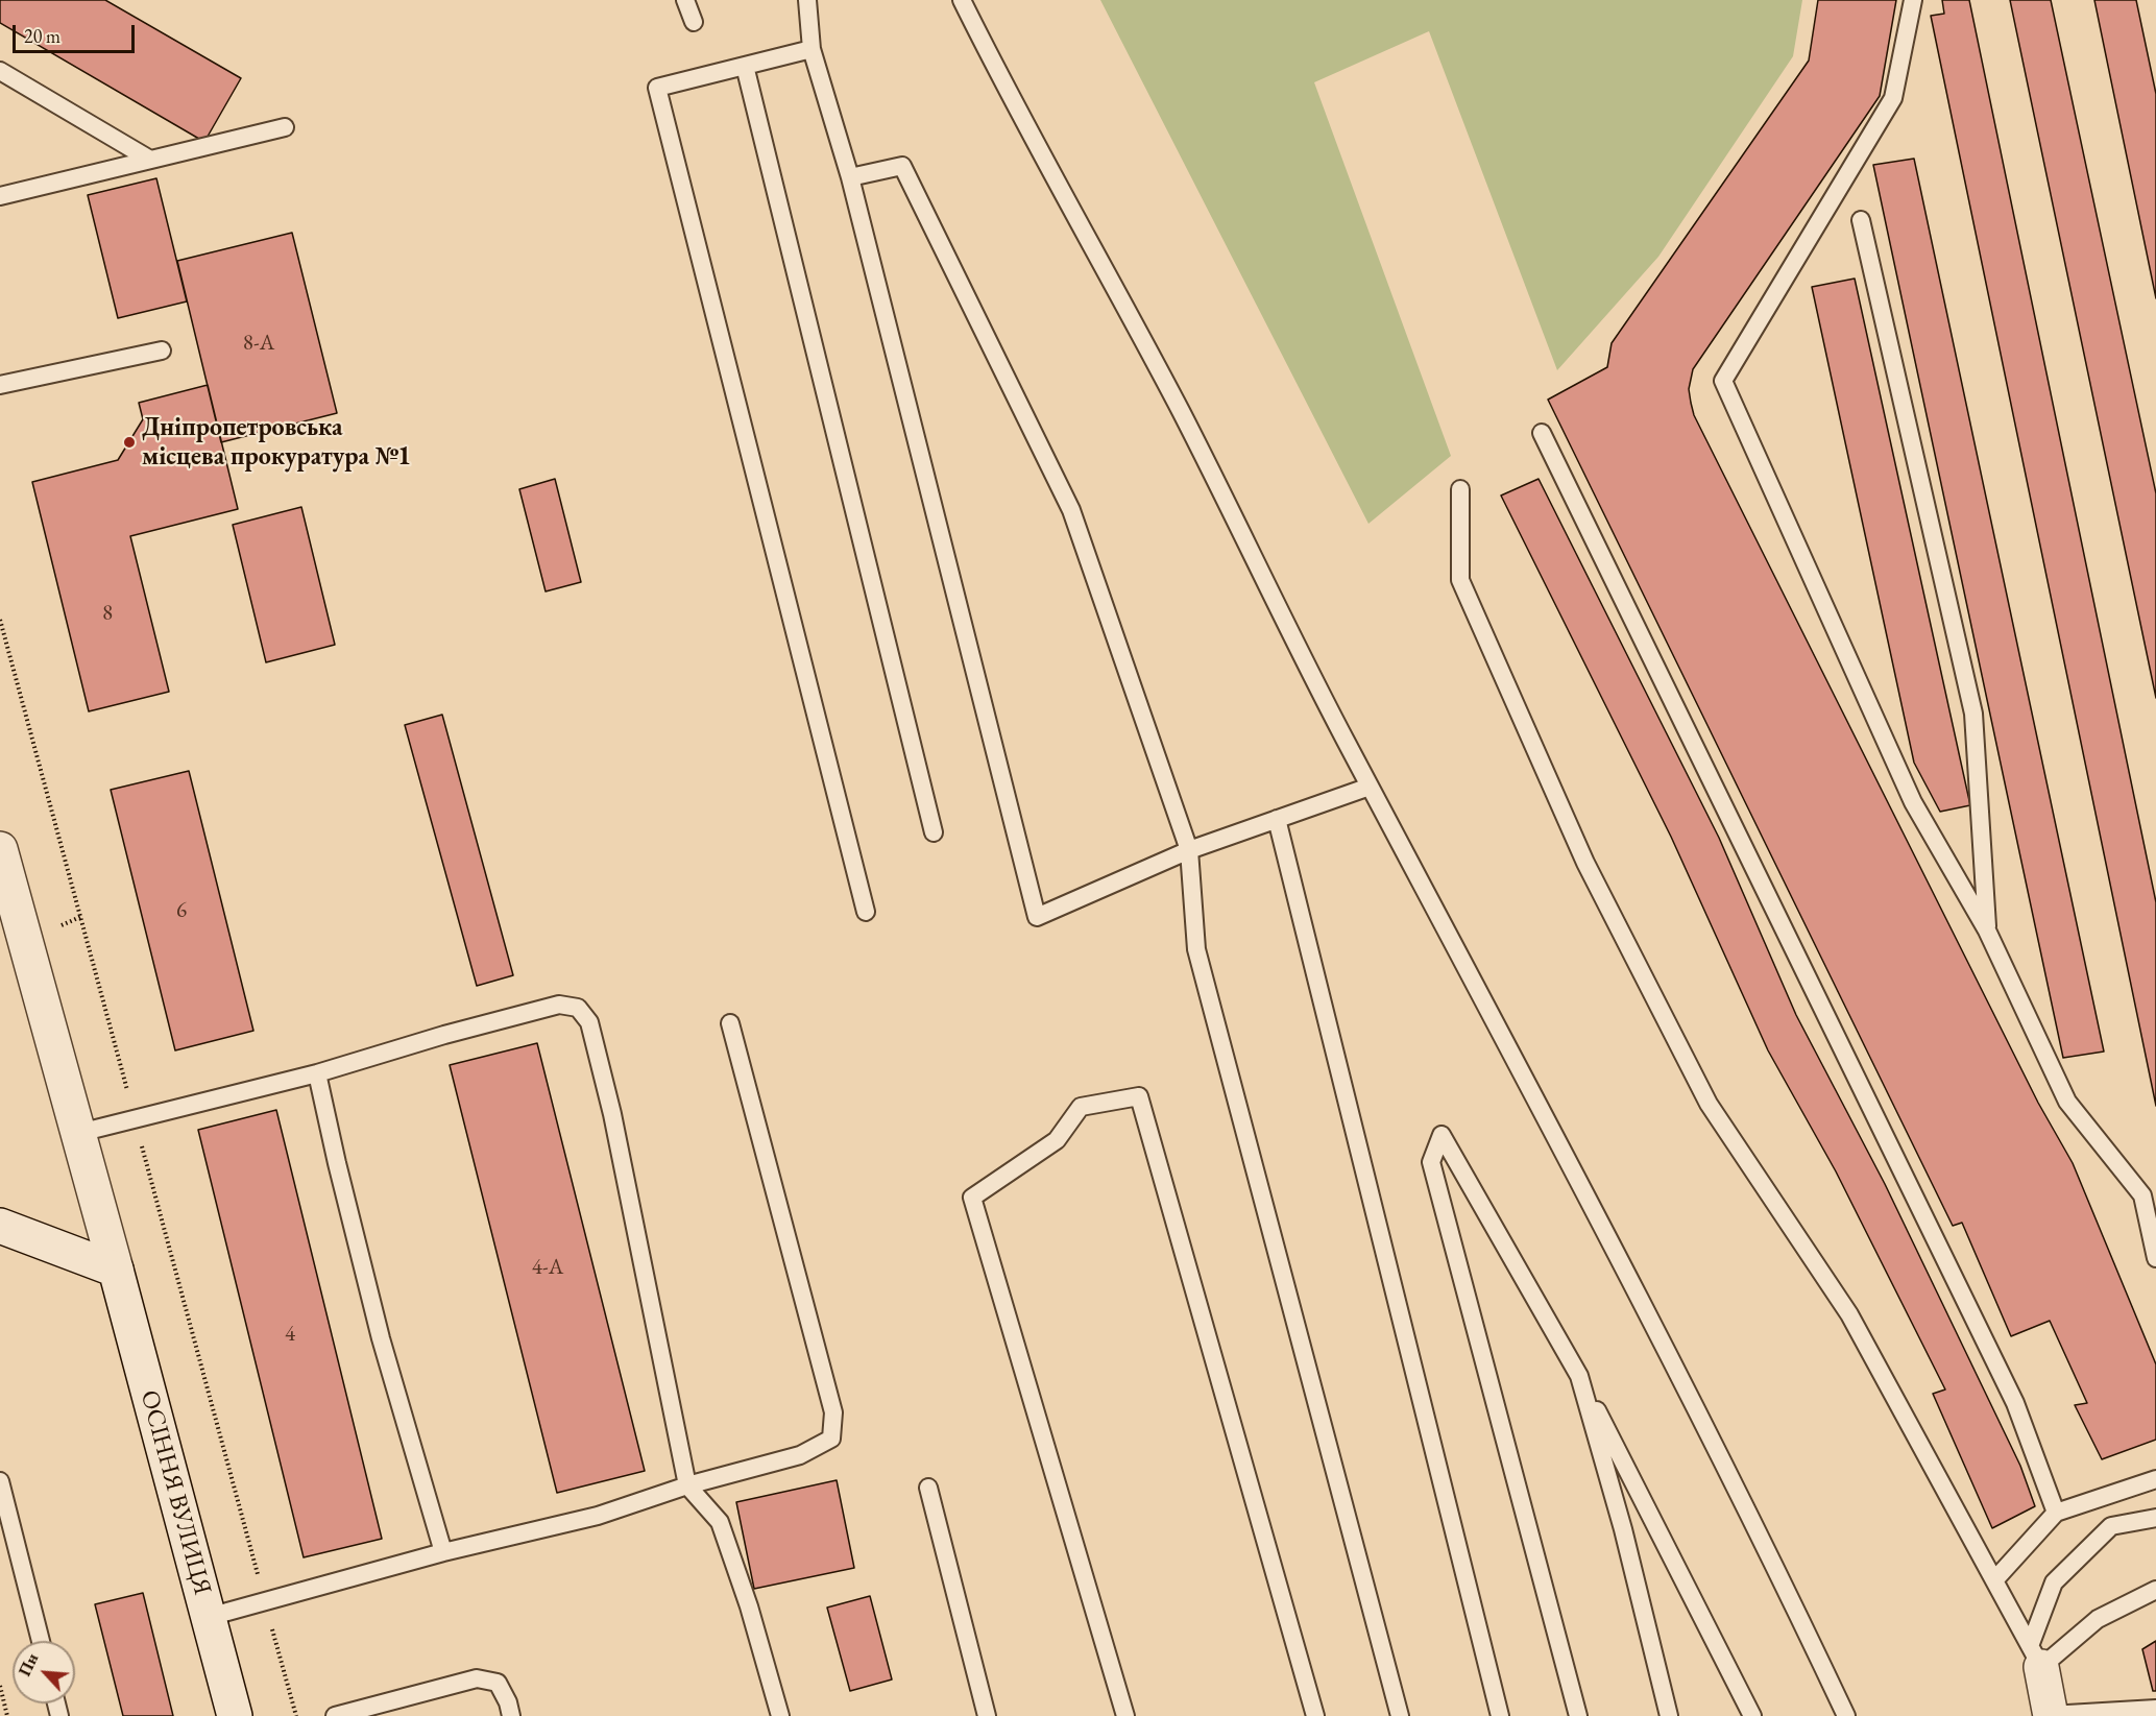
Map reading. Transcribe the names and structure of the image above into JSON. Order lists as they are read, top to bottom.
{
  "streets": {
    "street": ["ОСІННЯ ВУЛИЦЯ"]
  },
  "places": ["Дніпропетровська місцева прокуратура №1"],
  "house_numbers": [
    "8-А",
    "8",
    "6",
    "4-А",
    "4"
  ],
  "scale_bar": "20 m",
  "north": "top left"
}
